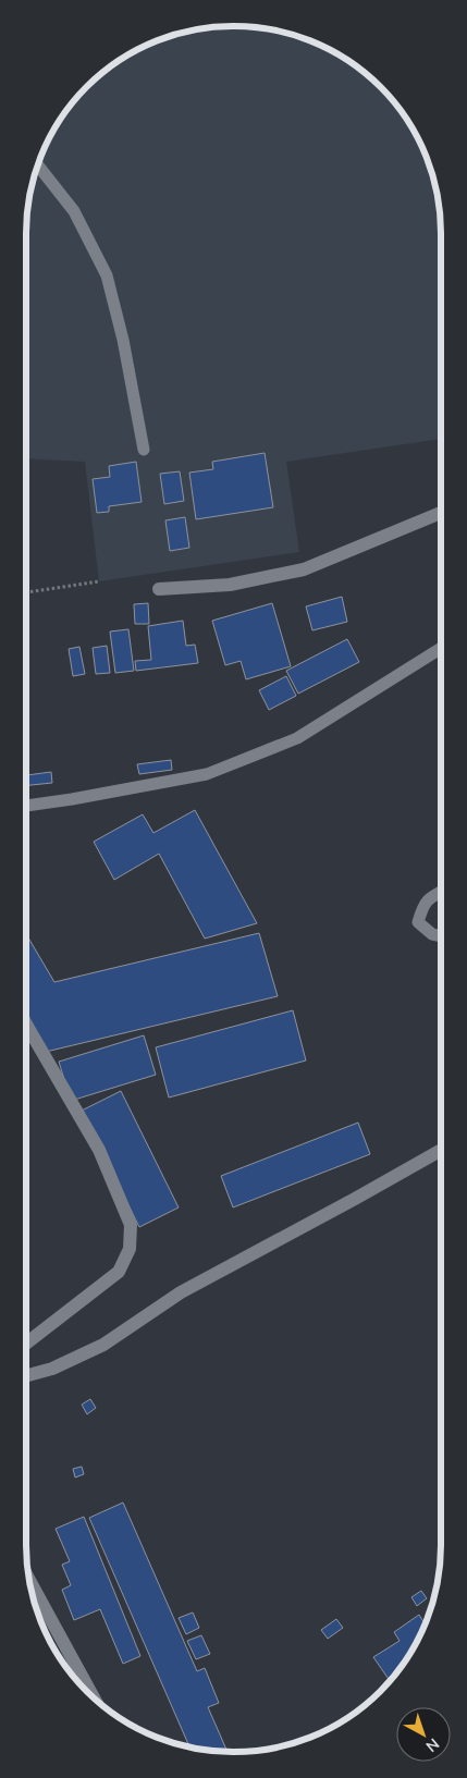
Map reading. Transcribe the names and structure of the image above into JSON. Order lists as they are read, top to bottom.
{
  "north": "bottom right"
}
